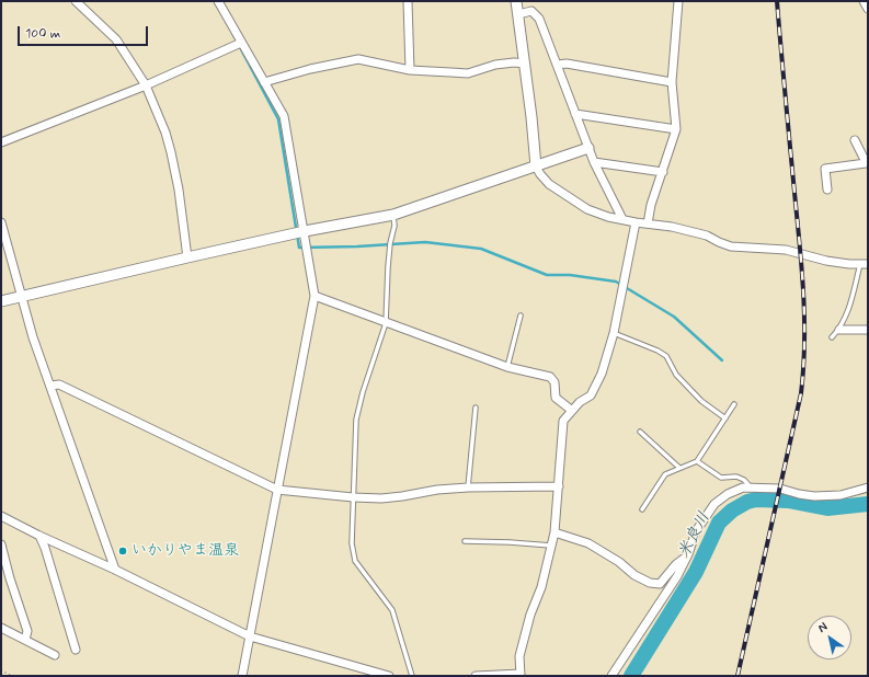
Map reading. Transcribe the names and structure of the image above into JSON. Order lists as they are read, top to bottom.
{
  "water": ["米良川"],
  "places": ["いかりやま温泉"],
  "scale_bar": "100 m",
  "north": "top left"
}
